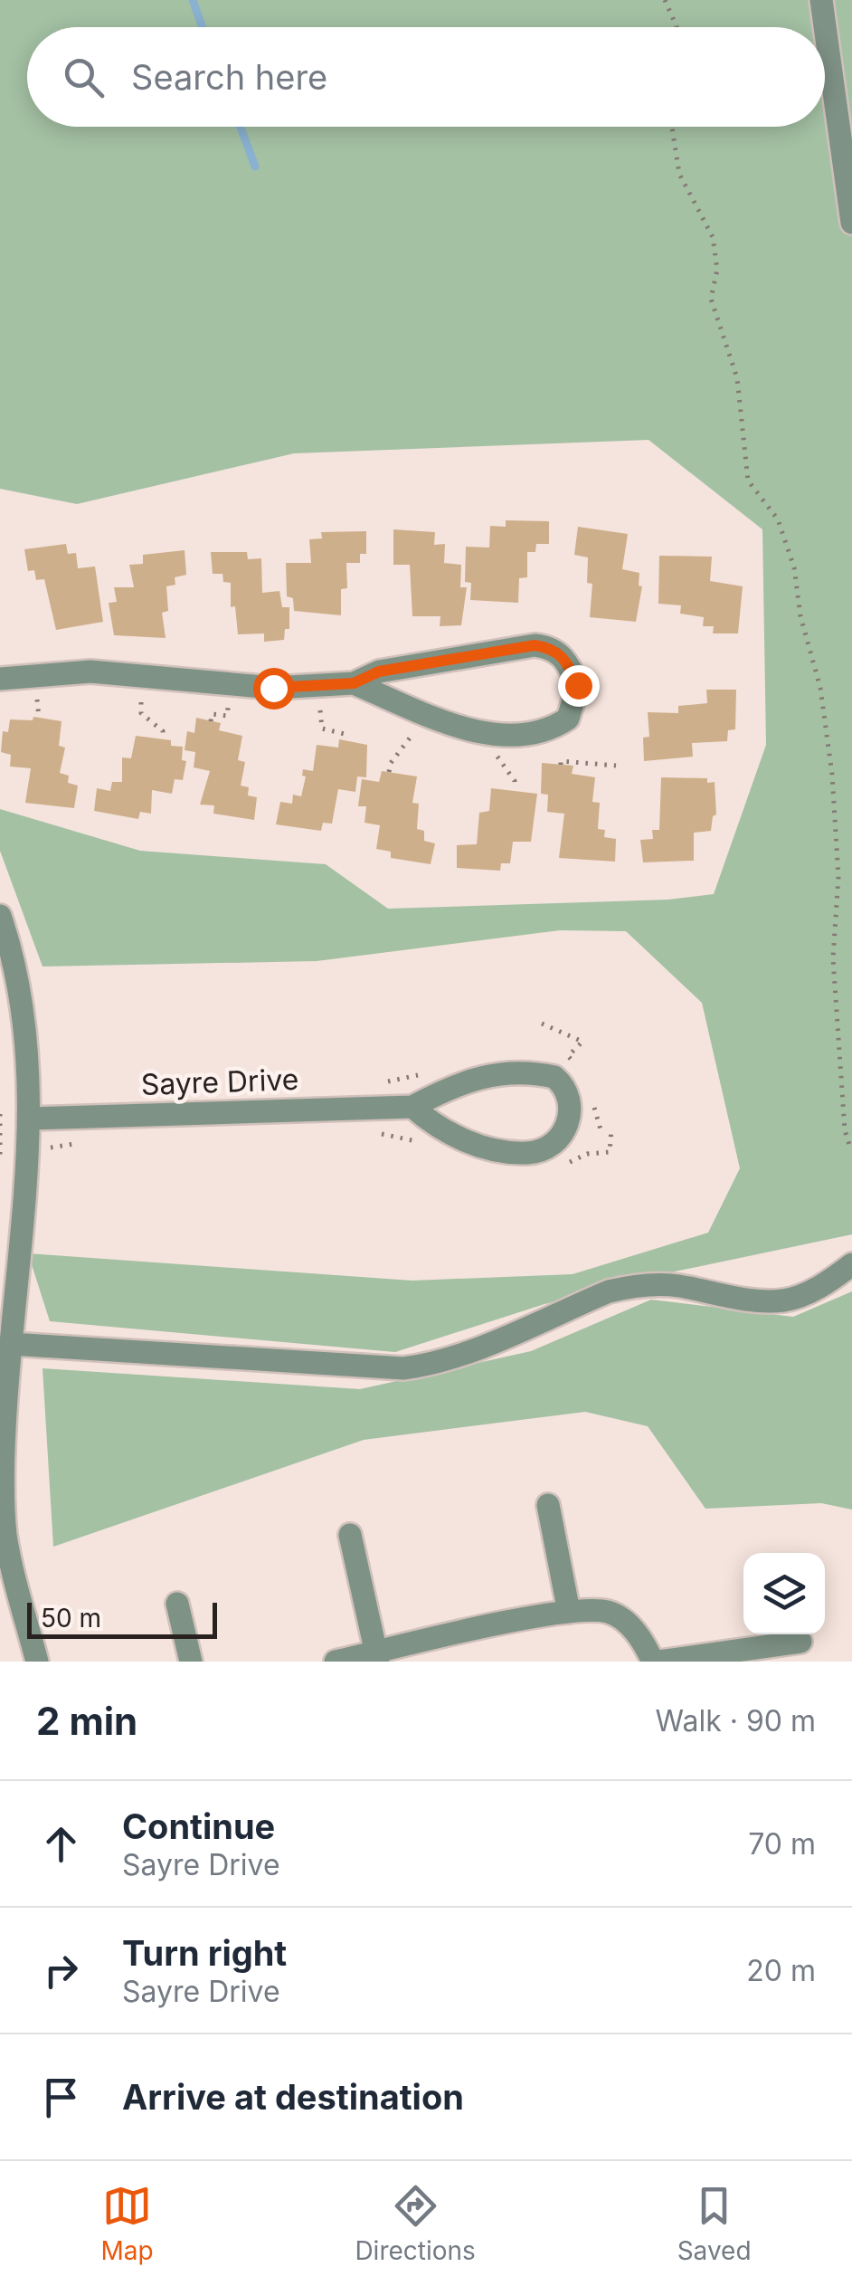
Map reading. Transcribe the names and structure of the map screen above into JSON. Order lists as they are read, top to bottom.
{
  "streets": {
    "street": ["Sayre Drive"]
  },
  "scale_bar": "50 m",
  "page": {
    "search": "Search here",
    "scale": "50 m",
    "heading": ["2 min", "Walk · 90 m"],
    "list": [
      ["Continue", "Sayre Drive", "70 m"],
      ["Turn right", "Sayre Drive", "20 m"],
      "Arrive at destination"
    ],
    "nav": ["Map", "Directions", "Saved"]
  }
}
